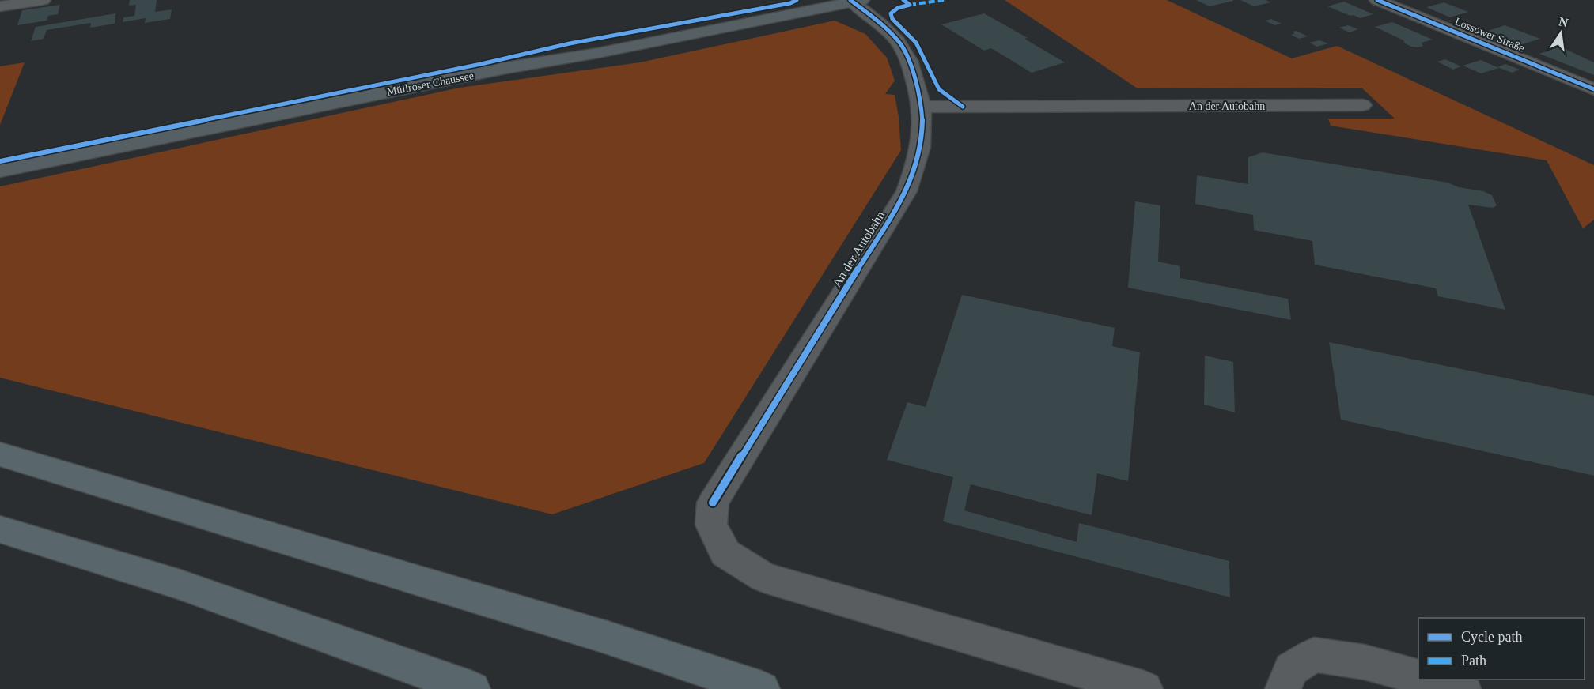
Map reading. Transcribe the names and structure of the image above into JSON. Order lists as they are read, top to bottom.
{
  "streets": {
    "main road": ["Müllroser Chaussee"],
    "street": ["Lossower Straße", "An der Autobahn"]
  },
  "crossings": [
    ["Müllroser Chaussee", "An der Autobahn"]
  ],
  "legend": ["Cycle path", "Path"],
  "north": "top"
}
